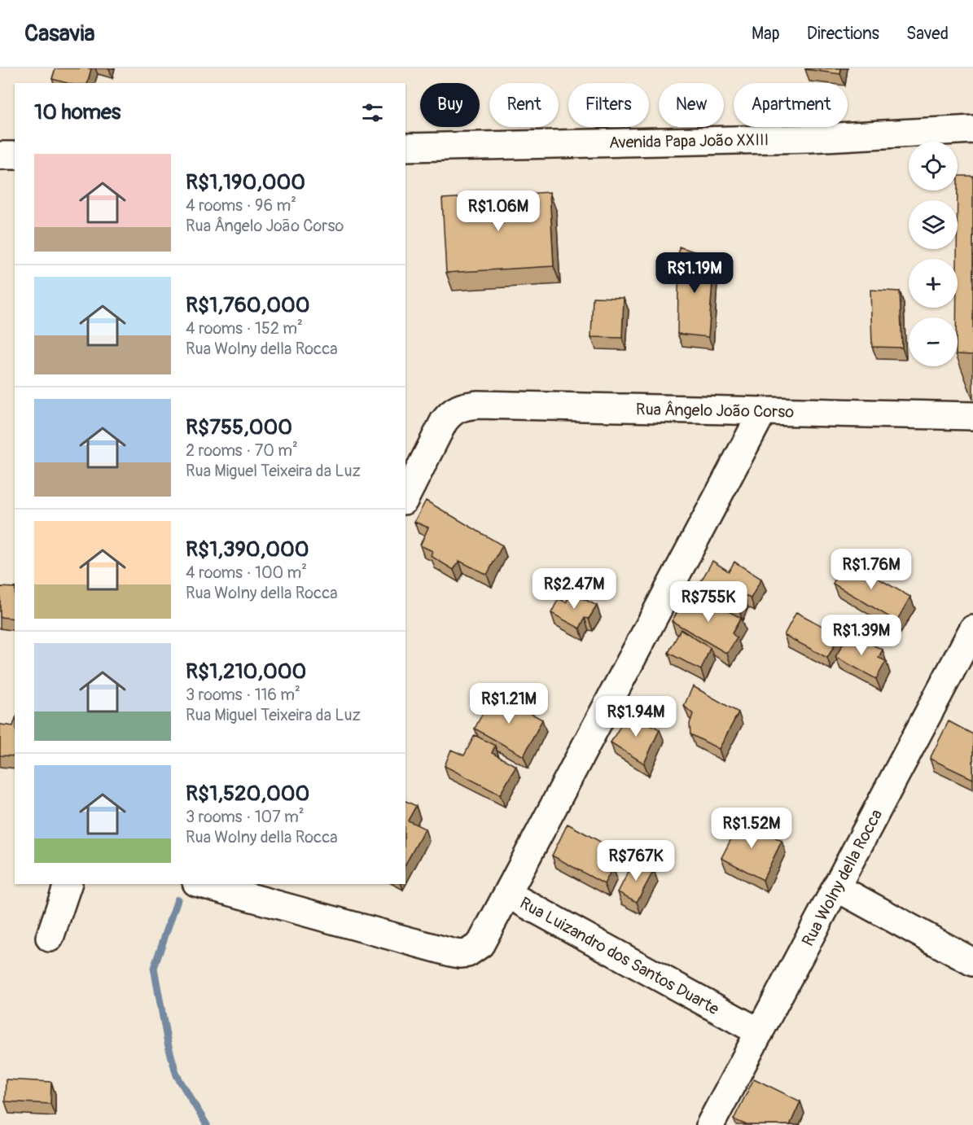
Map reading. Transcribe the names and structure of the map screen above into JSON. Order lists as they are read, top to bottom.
{
  "streets": {
    "street": [
      "Avenida Papa João XXIII",
      "Rua Ângelo João Corso",
      "Rua Wolny della Rocca",
      "Rua Luizandro dos Santos Duarte"
    ]
  },
  "crossings": [
    ["Rua Wolny della Rocca", "Rua Luizandro dos Santos Duarte"]
  ],
  "page": {
    "header": "Casavia",
    "nav": ["Map", "Directions", "Saved"],
    "chip": [
      "Buy",
      "Rent",
      "Filters",
      "New",
      "Apartment"
    ],
    "heading": "10 homes",
    "map_buttons": ["+", "−"],
    "list": [
      {
        "name": "R$1,190,000",
        "note": "4 rooms · 96 m² · Rua Ângelo João Corso"
      },
      {
        "name": "R$1,760,000",
        "note": "4 rooms · 152 m² · Rua Wolny della Rocca"
      },
      {
        "name": "R$755,000",
        "note": "2 rooms · 70 m² · Rua Miguel Teixeira da Luz"
      },
      {
        "name": "R$1,390,000",
        "note": "4 rooms · 100 m² · Rua Wolny della Rocca"
      },
      {
        "name": "R$1,210,000",
        "note": "3 rooms · 116 m² · Rua Miguel Teixeira da Luz"
      },
      {
        "name": "R$1,520,000",
        "note": "3 rooms · 107 m² · Rua Wolny della Rocca"
      }
    ],
    "price": [
      "R$1.06M",
      "R$1.19M",
      "R$1.76M",
      "R$2.47M",
      "R$755K",
      "R$1.39M",
      "R$1.21M",
      "R$1.94M",
      "R$1.52M",
      "R$767K"
    ]
  }
}
